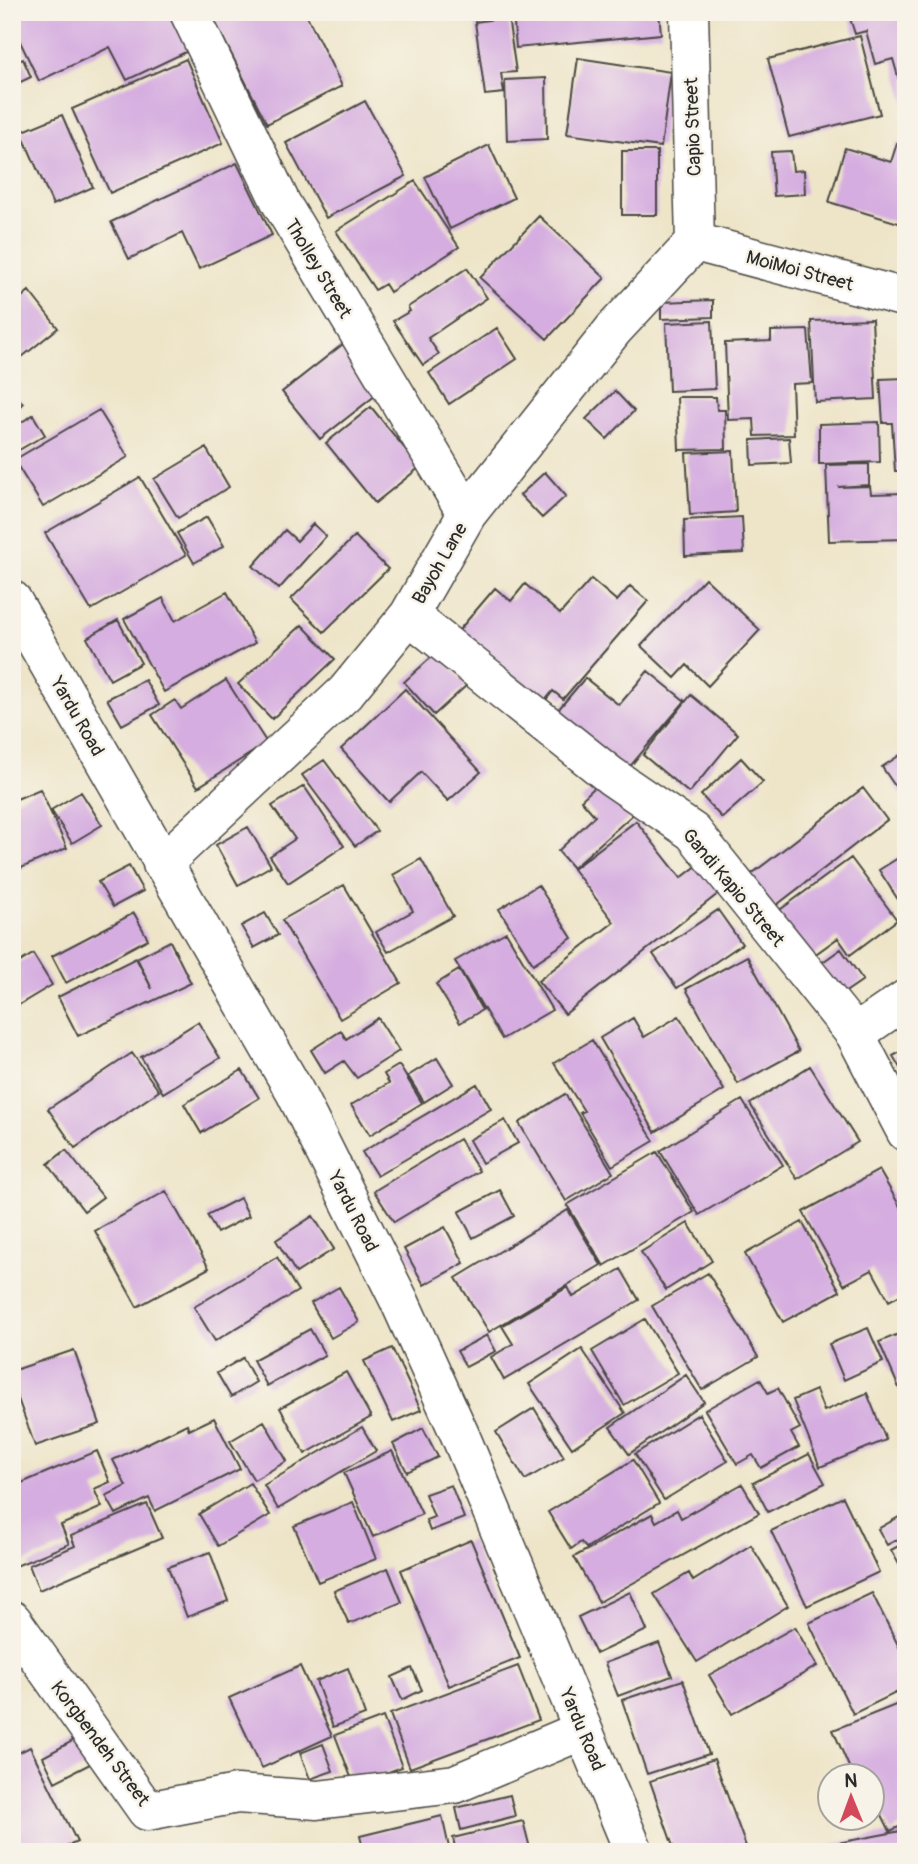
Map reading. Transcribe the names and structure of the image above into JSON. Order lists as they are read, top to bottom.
{
  "streets": {
    "street": [
      "Capio Street",
      "Tholley Street",
      "MoiMoi Street",
      "Bayoh Lane",
      "Yardu Road",
      "Gandi Kapio Street",
      "Korgbendeh Street"
    ]
  },
  "crossings": [
    ["Capio Street", "MoiMoi Street"],
    ["Capio Street", "Bayoh Lane"],
    ["Tholley Street", "Bayoh Lane"],
    ["MoiMoi Street", "Bayoh Lane"],
    ["Bayoh Lane", "Yardu Road"],
    ["Bayoh Lane", "Gandi Kapio Street"],
    ["Yardu Road", "Korgbendeh Street"]
  ],
  "north": "top"
}
